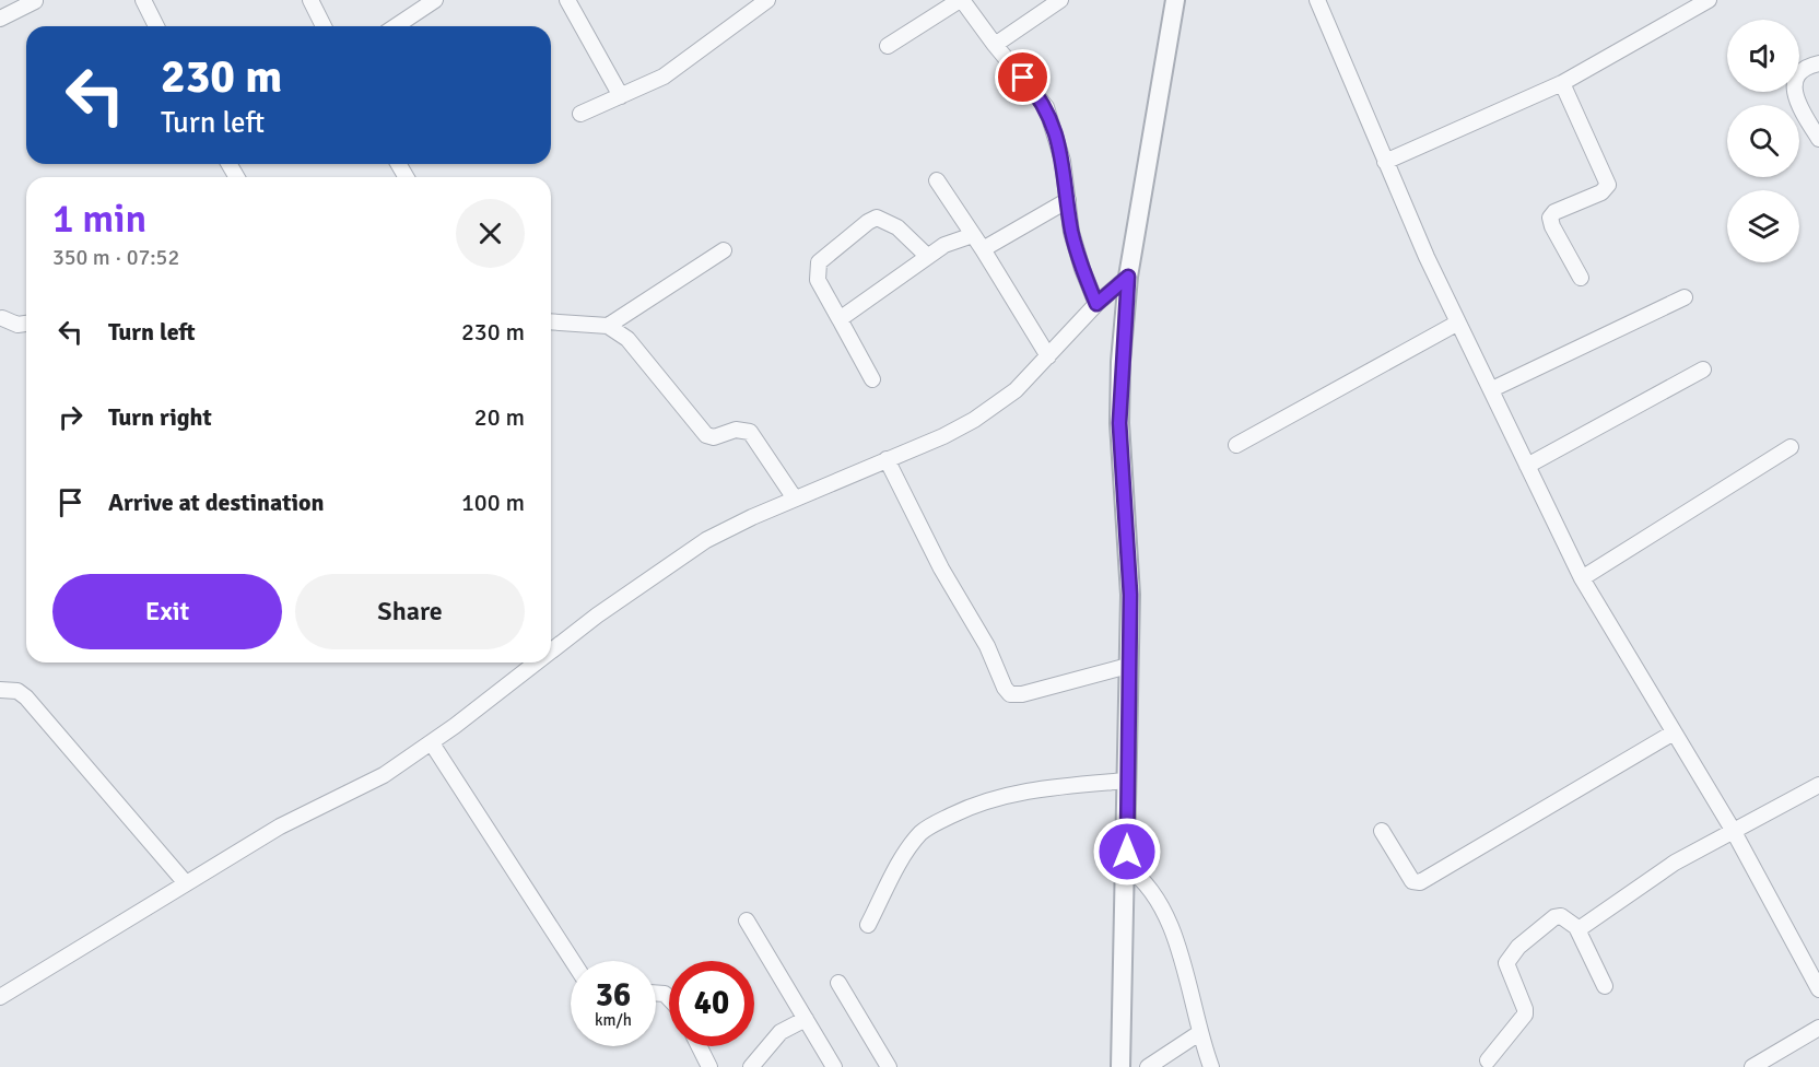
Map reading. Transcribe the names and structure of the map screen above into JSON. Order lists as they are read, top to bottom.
{
  "page": {
    "turn": ["230 m", "Turn left"],
    "heading": ["1 min", "350 m · 07:52"],
    "list": [
      {
        "name": "Turn left",
        "value": "230 m"
      },
      {
        "name": "Turn right",
        "value": "20 m"
      },
      {
        "name": "Arrive at destination",
        "value": "100 m"
      }
    ],
    "buttons": ["Exit", "Share"],
    "speed": "36 km/h",
    "limit": "40"
  }
}
